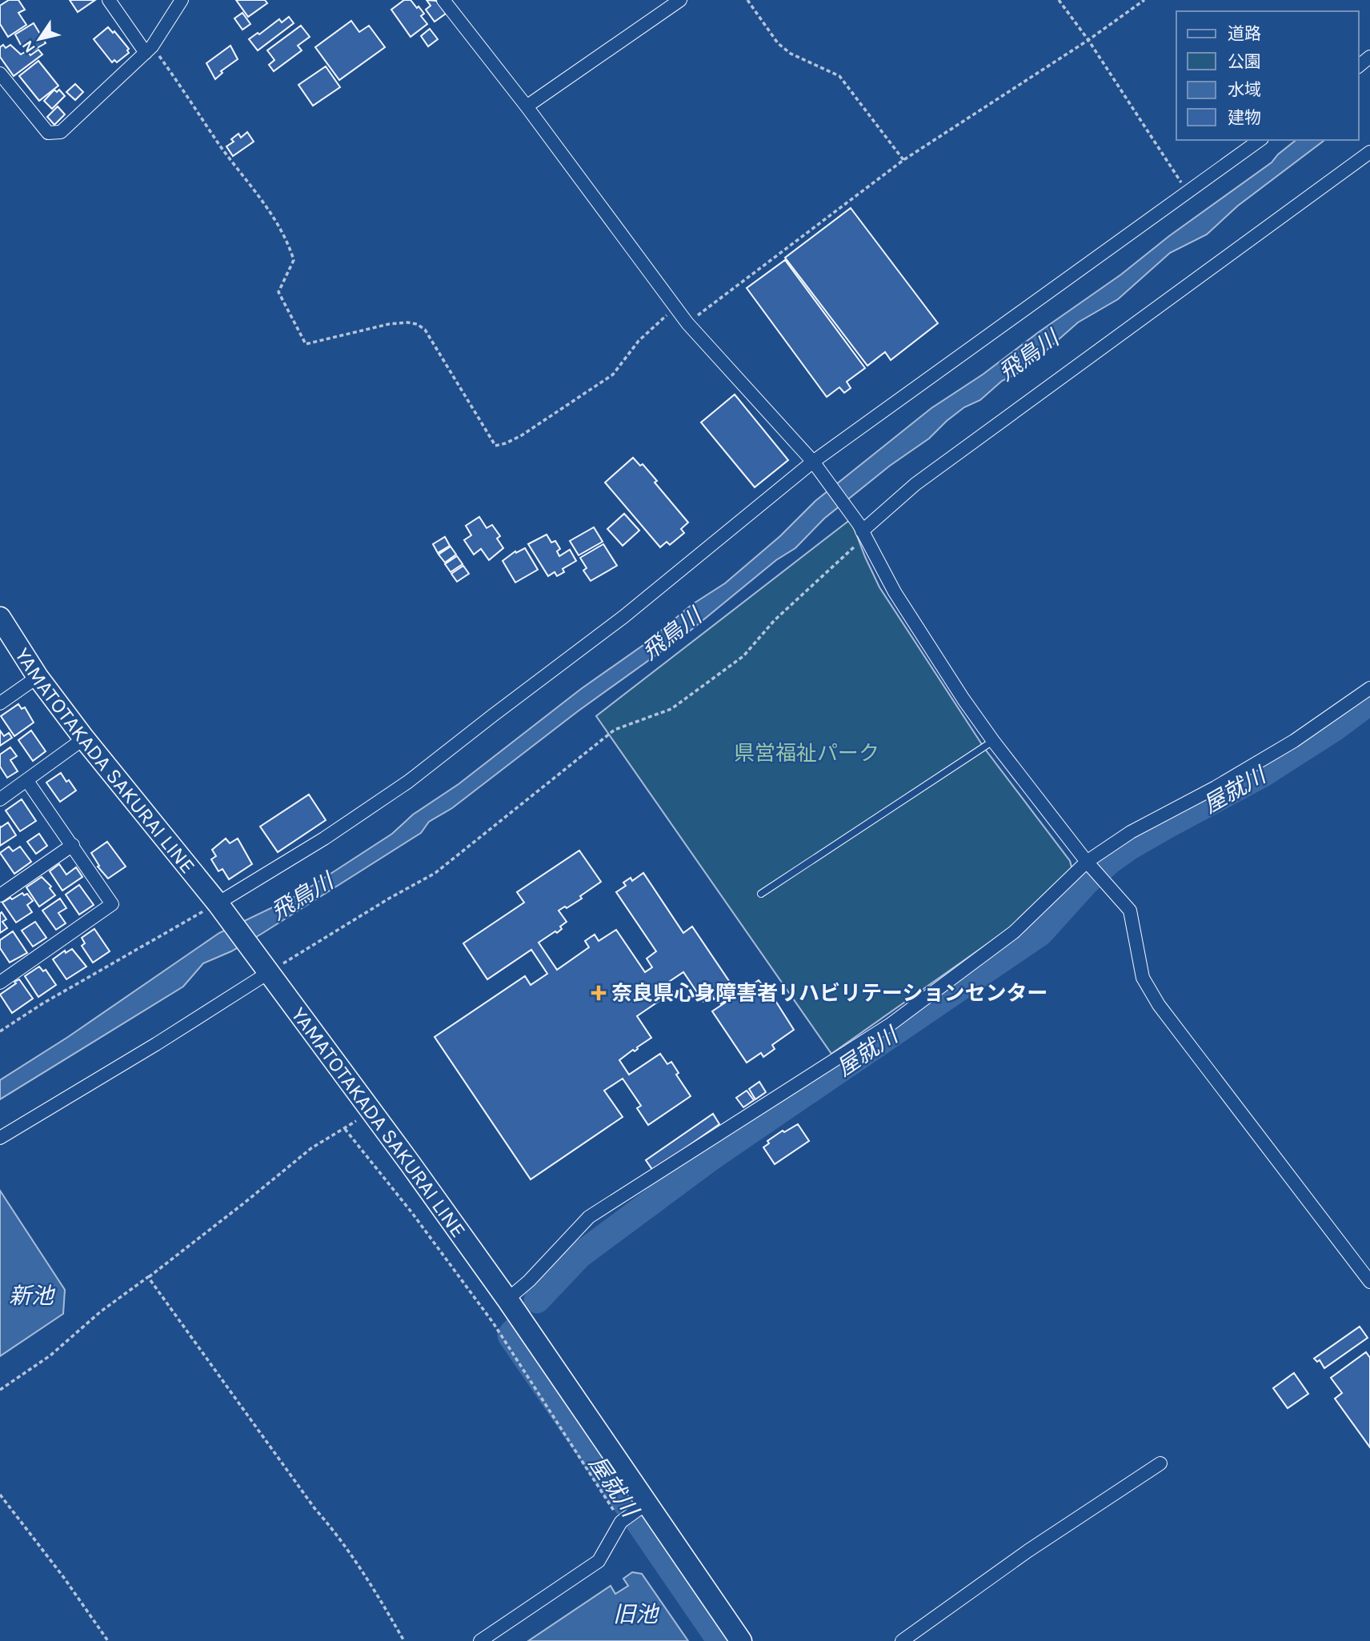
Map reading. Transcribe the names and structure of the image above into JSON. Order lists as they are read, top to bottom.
{
  "streets": {
    "main road": ["YAMATOTAKADA SAKURAI LINE"]
  },
  "water": [
    "飛鳥川",
    "屋就川",
    "新池",
    "旧池"
  ],
  "parks": ["県営福祉パーク"],
  "places": {
    "health": ["奈良県心身障害者リハビリテーションセンター"]
  },
  "legend": [
    "道路",
    "公園",
    "水域",
    "建物"
  ],
  "north": "bottom left"
}
